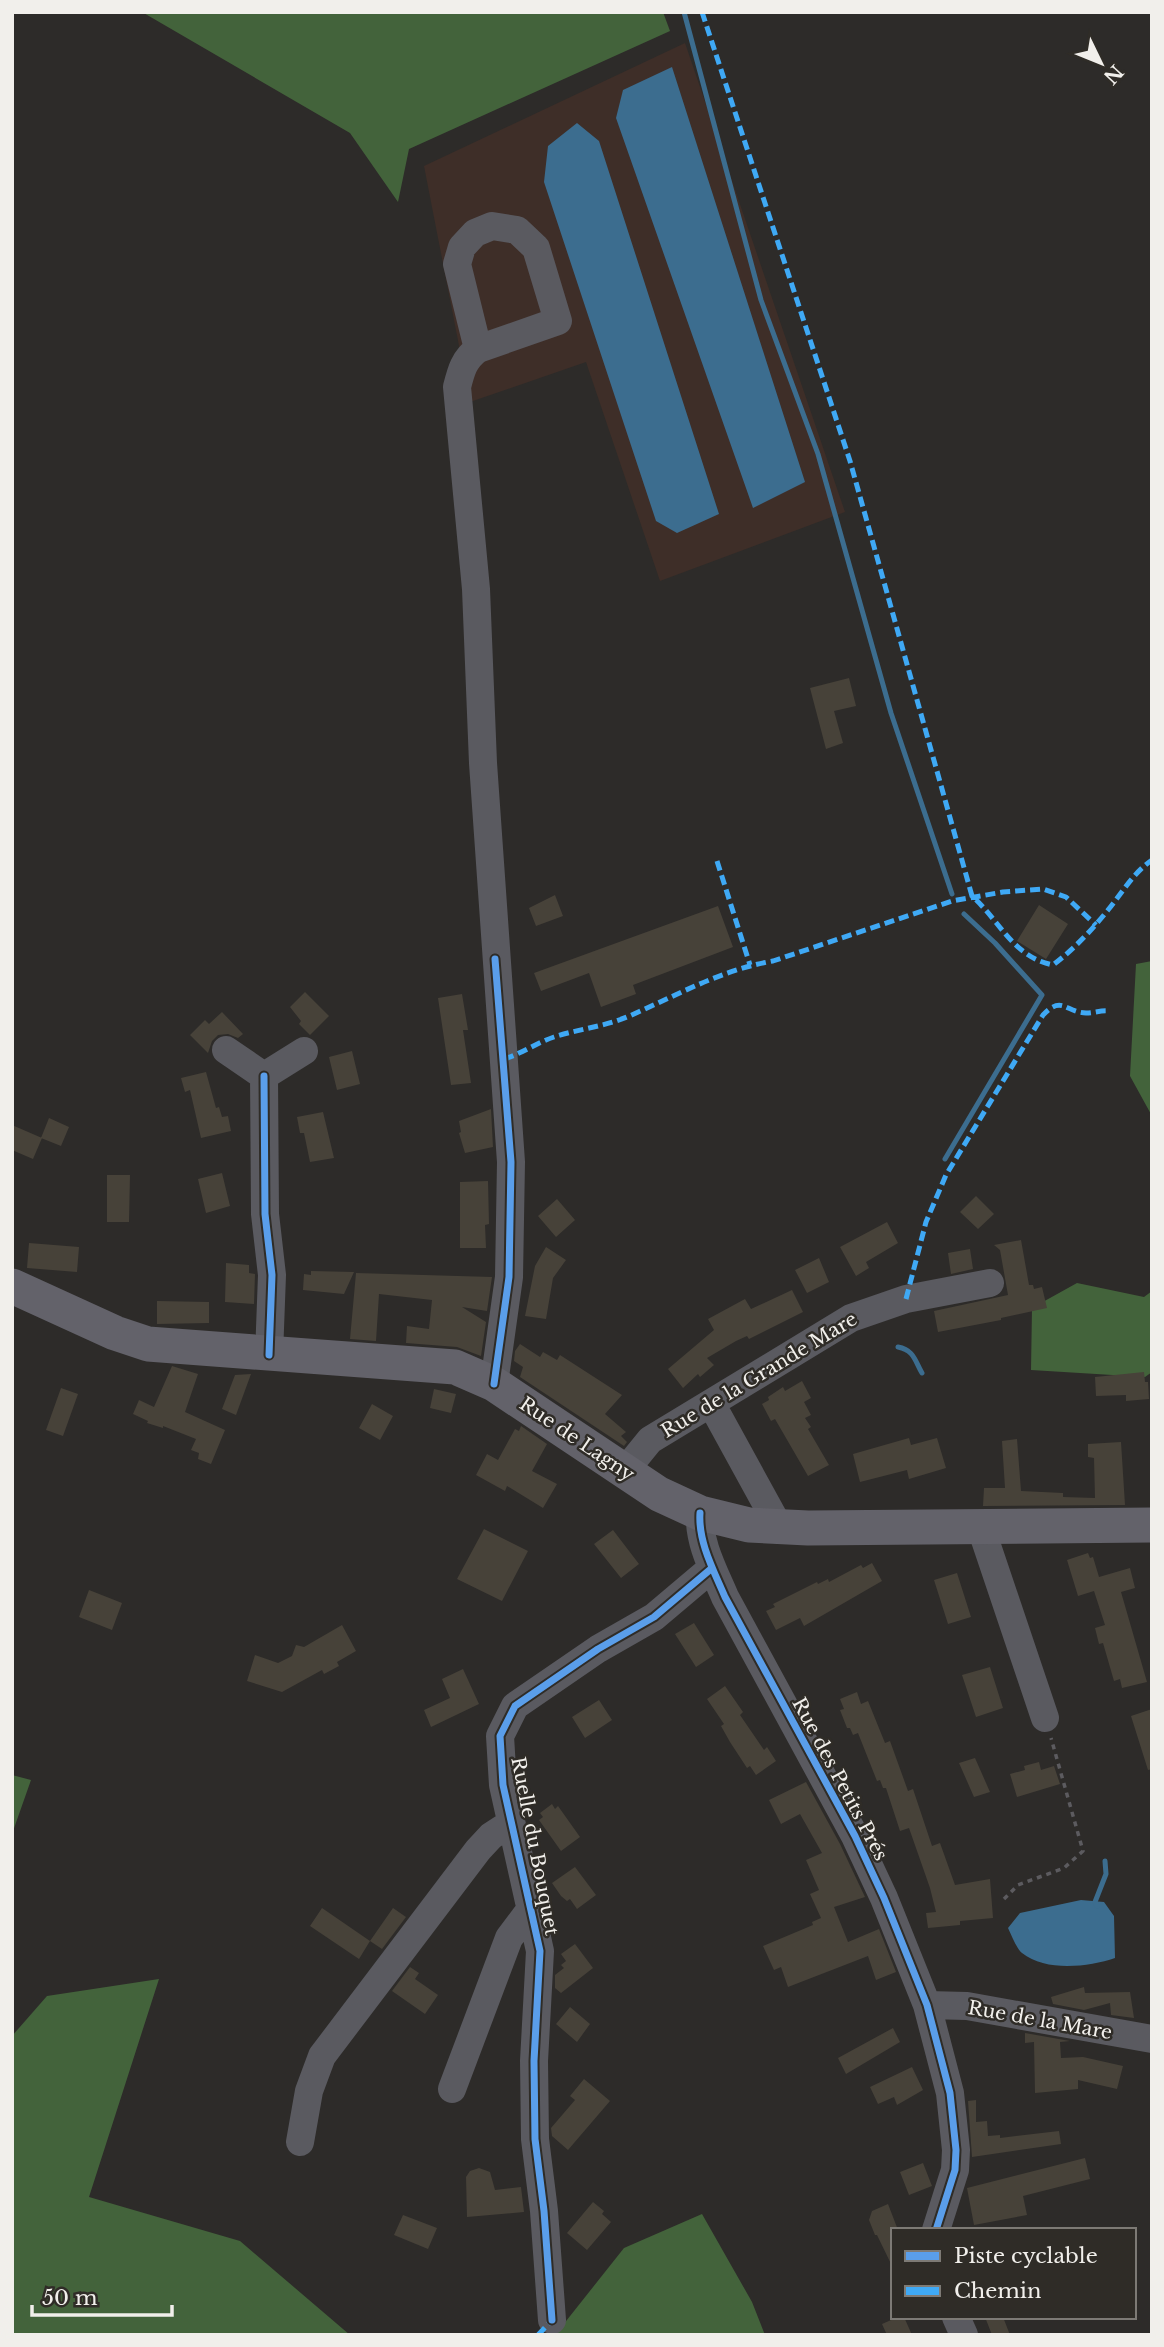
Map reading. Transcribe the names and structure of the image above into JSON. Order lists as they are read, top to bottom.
{
  "streets": {
    "main road": ["Rue de Lagny"],
    "street": [
      "Rue de la Grande Mare",
      "Rue des Petits Prés",
      "Ruelle du Bouquet",
      "Rue de la Mare"
    ]
  },
  "crossings": [
    ["Rue de la Grande Mare", "Rue de Lagny"],
    ["Rue de Lagny", "Rue des Petits Prés"],
    ["Rue des Petits Prés", "Ruelle du Bouquet"],
    ["Rue des Petits Prés", "Rue de la Mare"]
  ],
  "legend": ["Piste cyclable", "Chemin"],
  "scale_bar": "50 m",
  "north": "bottom right"
}
